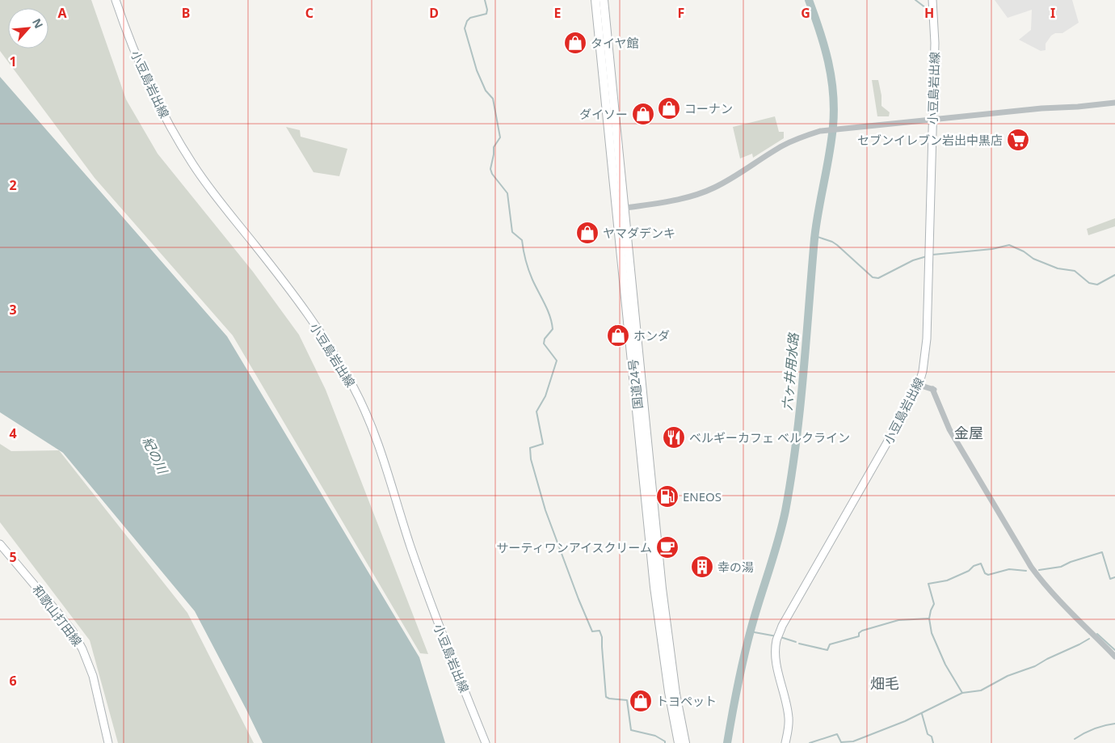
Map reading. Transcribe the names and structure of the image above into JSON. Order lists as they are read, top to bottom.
{
  "streets": {
    "highway": ["国道24号"],
    "main road": ["小豆島岩出線", "和歌山打田線"]
  },
  "districts": ["金屋", "畑毛"],
  "water": ["六ヶ井用水路", "紀の川"],
  "places": {
    "shop": [
      "タイヤ館",
      "コーナン",
      "ダイソー",
      "ヤマダデンキ",
      "ホンダ",
      "トヨペット"
    ],
    "supermarket": ["セブンイレブン岩出中黒店"],
    "restaurant": ["ベルギーカフェ ベルクライン"],
    "fuel station": ["ENEOS"],
    "cafe": ["サーティワンアイスクリーム"],
    "building": ["幸の湯"]
  },
  "north": "top right",
  "grid": {
    "columns": [
      "A",
      "B",
      "C",
      "D",
      "E",
      "F",
      "G",
      "H",
      "I"
    ],
    "rows": [
      "1",
      "2",
      "3",
      "4",
      "5",
      "6"
    ]
  }
}
